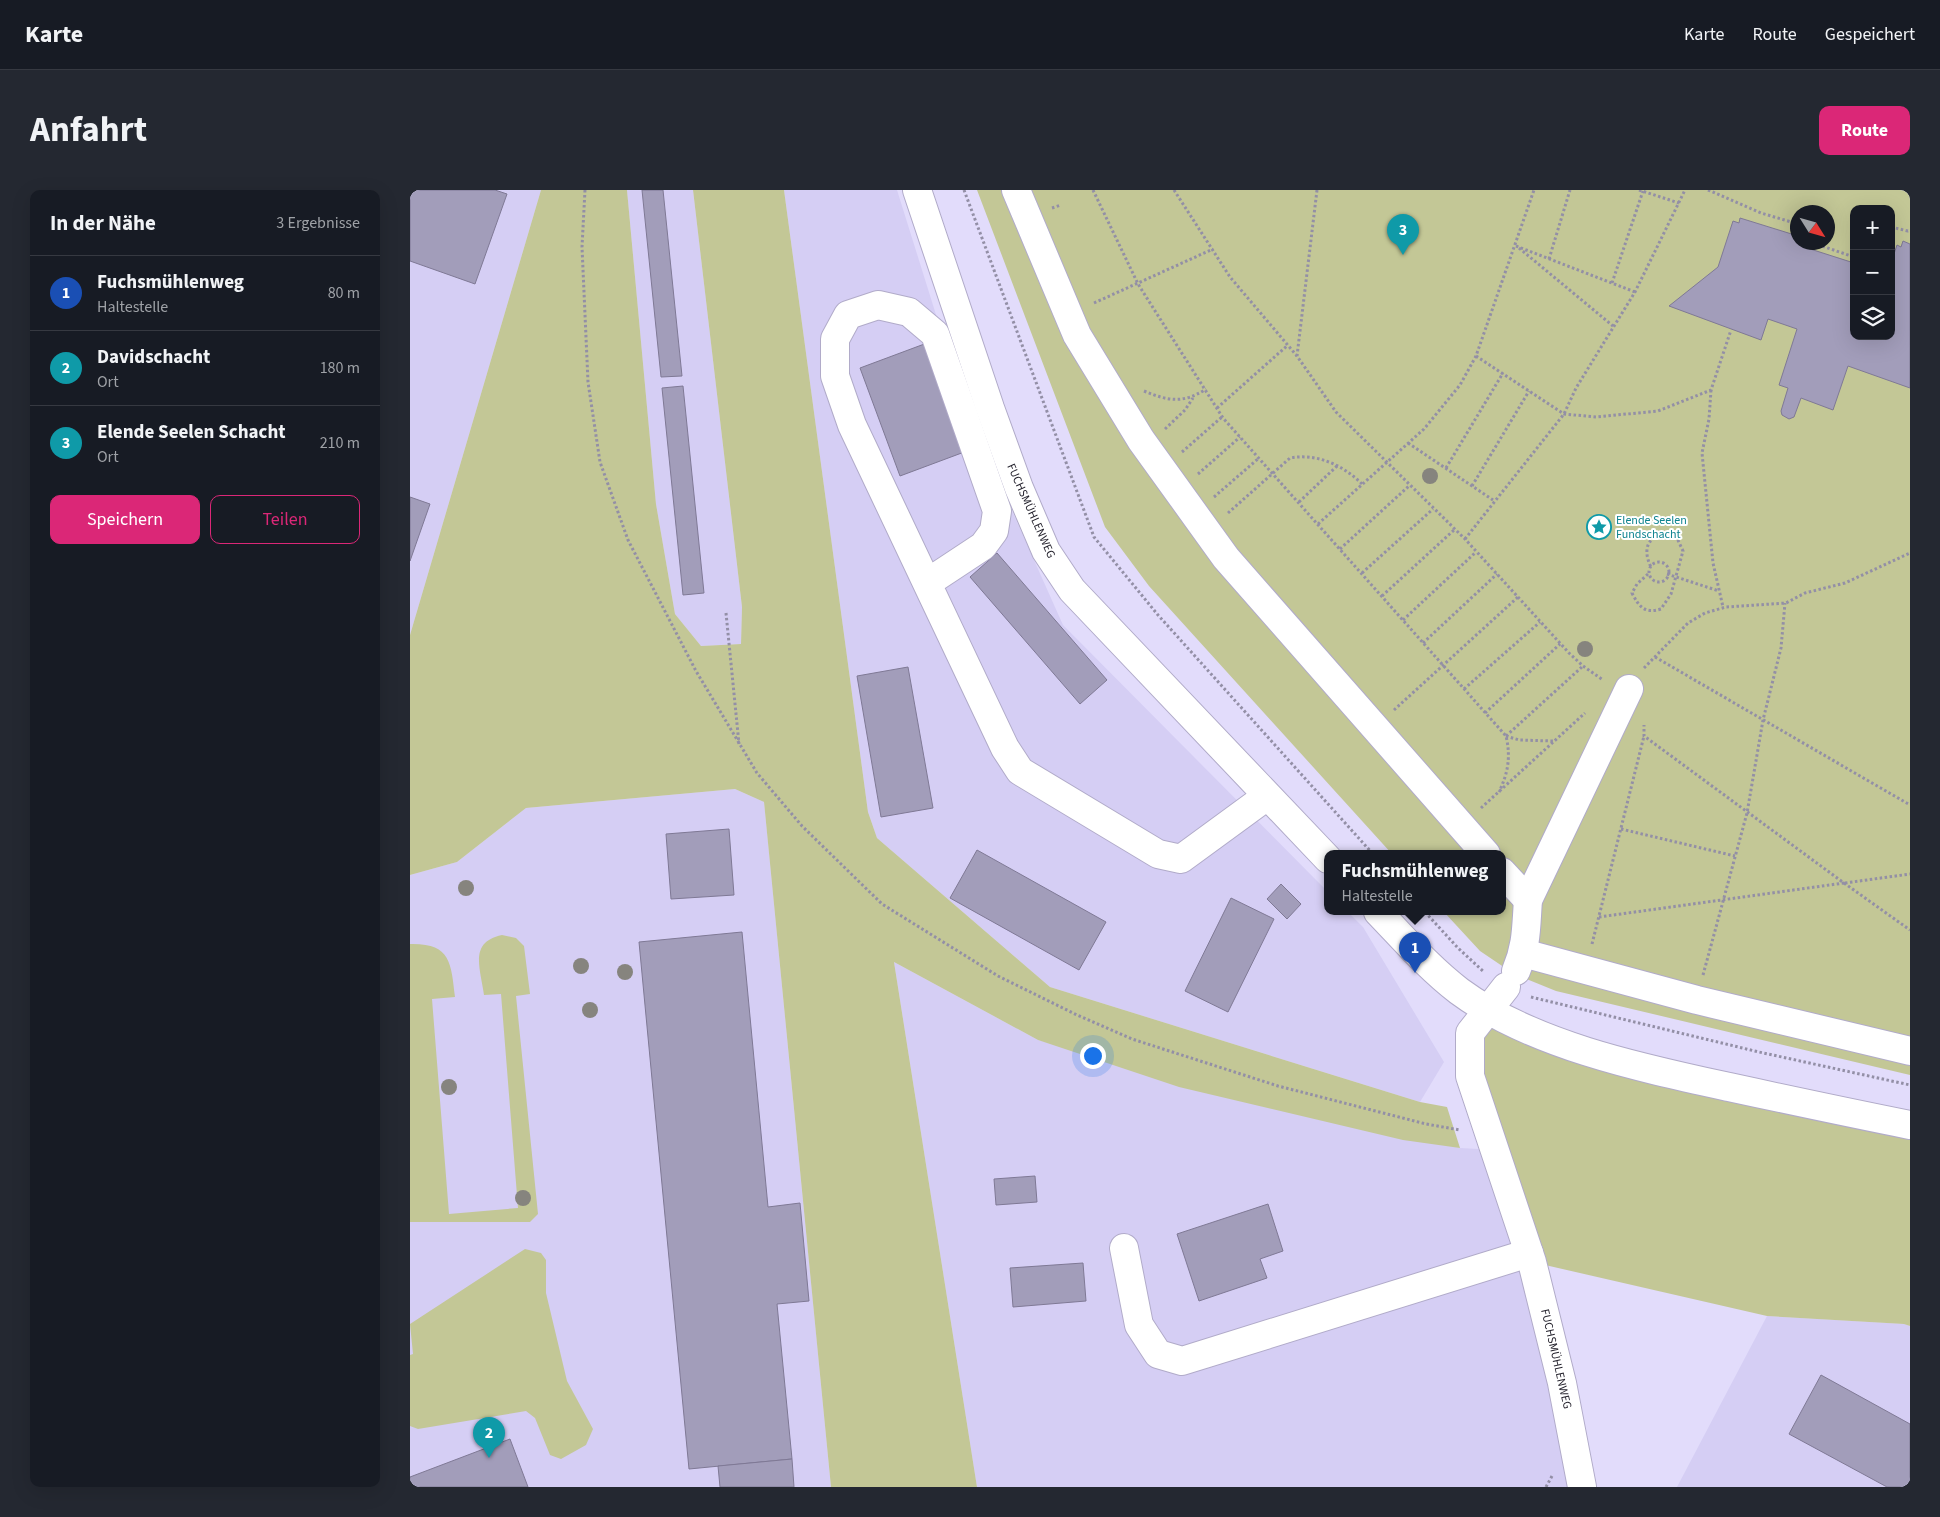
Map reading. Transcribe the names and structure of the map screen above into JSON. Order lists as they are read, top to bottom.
{
  "streets": {
    "street": ["FUCHSMÜHLENWEG"]
  },
  "places": {
    "place": ["Elende Seelen Fundschacht"]
  },
  "north": "bottom right",
  "page": {
    "header": "Karte",
    "nav": ["Karte", "Route", "Gespeichert"],
    "title": "Anfahrt",
    "buttons": [
      "Route",
      ["Speichern", "Teilen"]
    ],
    "heading": ["In der Nähe", "3 Ergebnisse"],
    "map_buttons": ["+", "−"],
    "pins": ["3", "1", "2"],
    "list": [
      {
        "mark": "1",
        "name": "Fuchsmühlenweg",
        "note": "Haltestelle",
        "value": "80 m"
      },
      {
        "mark": "2",
        "name": "Davidschacht",
        "note": "Ort",
        "value": "180 m"
      },
      {
        "mark": "3",
        "name": "Elende Seelen Schacht",
        "note": "Ort",
        "value": "210 m"
      }
    ],
    "popup": ["Fuchsmühlenweg", "Haltestelle"]
  }
}
